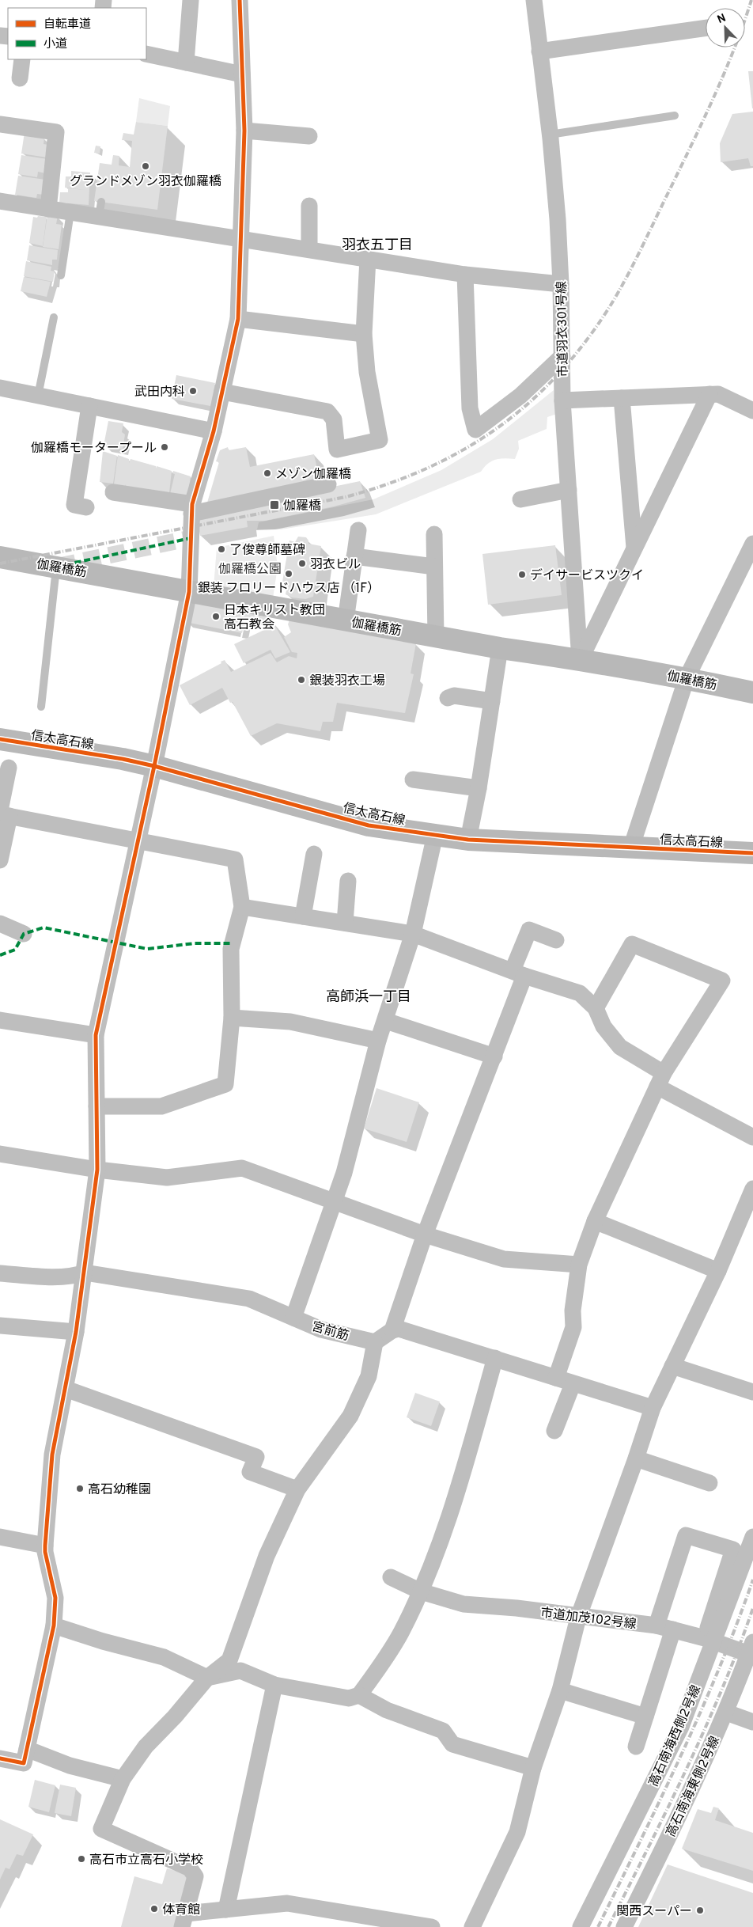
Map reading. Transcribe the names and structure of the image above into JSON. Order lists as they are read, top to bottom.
{
  "streets": {
    "street": [
      "市道羽衣301号線",
      "伽羅橋筋",
      "信太高石線",
      "宮前筋",
      "市道加茂102号線",
      "高石南海西側2号線",
      "高石南海東側2号線"
    ]
  },
  "crossings": [
    ["市道羽衣301号線", "伽羅橋筋"],
    ["市道加茂102号線", "高石南海西側2号線"],
    ["市道加茂102号線", "高石南海東側2号線"]
  ],
  "districts": ["羽衣五丁目", "高師浜一丁目"],
  "parks": ["伽羅橋公園"],
  "places": {
    "other": [
      "グランドメゾン羽衣伽羅橋",
      "武田内科",
      "伽羅橋モータープール",
      "メゾン伽羅橋",
      "了俊尊師墓碑",
      "羽衣ビル",
      "銀装 フロリードハウス店 （1F）",
      "デイサービスツクイ",
      "日本キリスト教団 高石教会",
      "銀装羽衣工場",
      "高石幼稚園",
      "高石市立高石小学校",
      "体育館",
      "関西スーパー"
    ],
    "transit": ["伽羅橋"]
  },
  "legend": ["自転車道", "小道"],
  "north": "top left"
}
